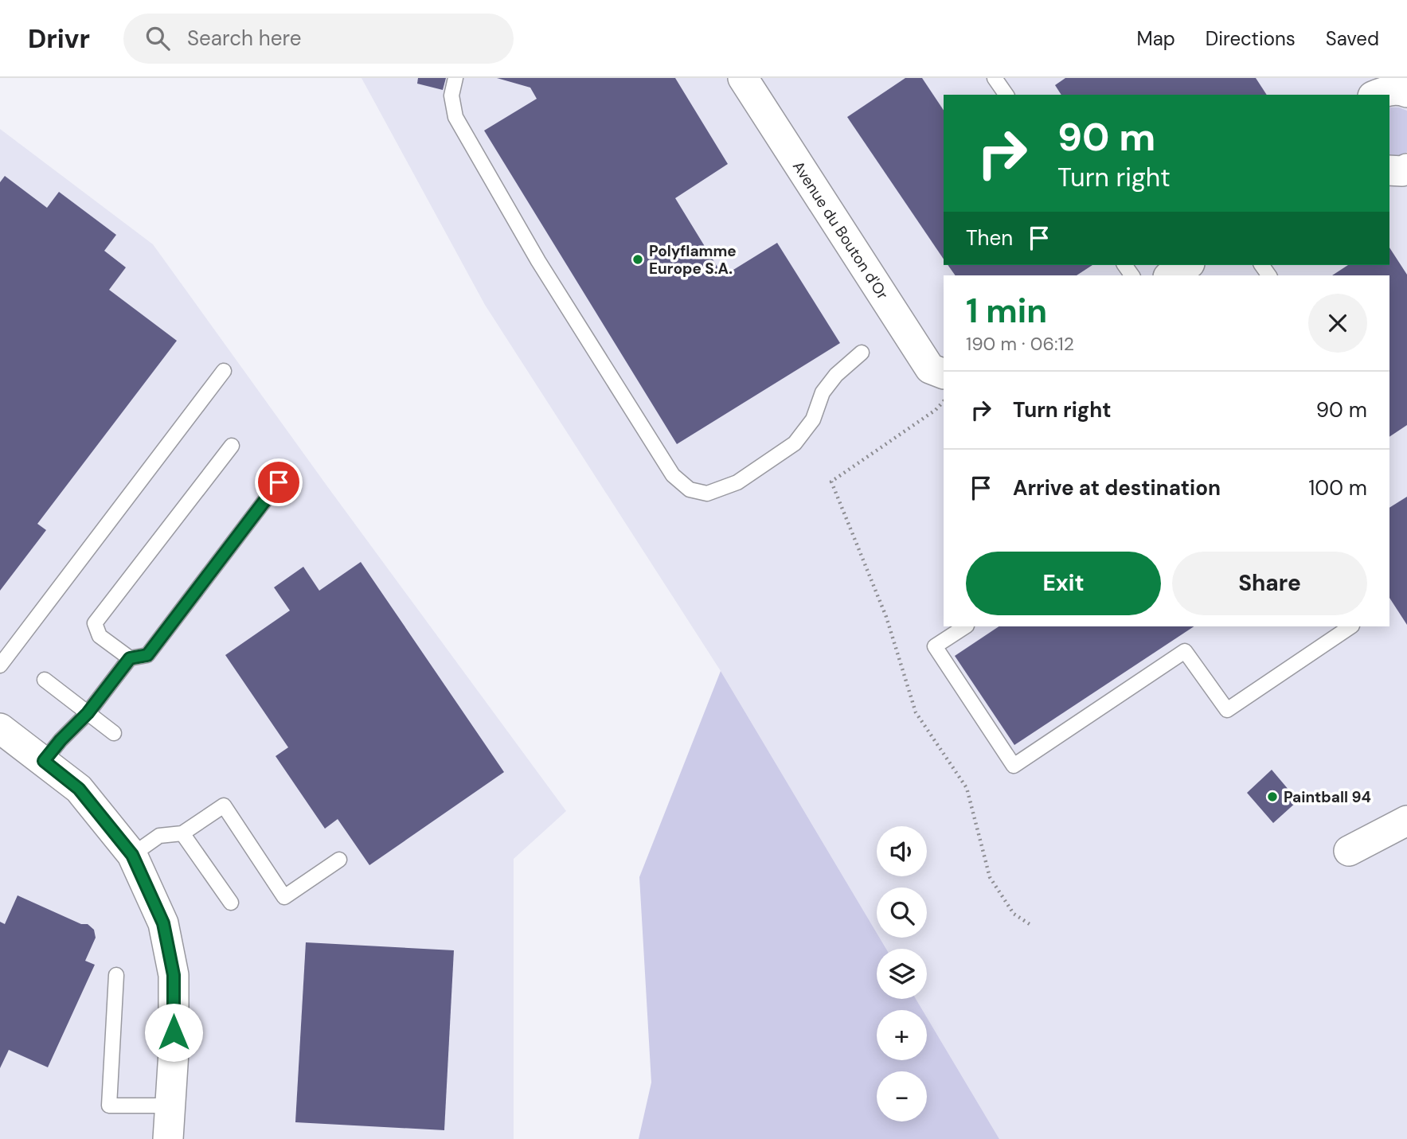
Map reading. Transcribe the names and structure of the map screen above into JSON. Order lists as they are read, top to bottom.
{
  "streets": {
    "street": ["Avenue du Bouton d'Or"]
  },
  "places": ["Polyflamme Europe S.A.", "Paintball 94"],
  "page": {
    "header": "Drivr",
    "search": "Search here",
    "nav": ["Map", "Directions", "Saved"],
    "turn": ["90 m", "Turn right"],
    "then": "Then",
    "heading": ["1 min", "190 m · 06:12"],
    "list": [
      {
        "name": "Turn right",
        "value": "90 m"
      },
      {
        "name": "Arrive at destination",
        "value": "100 m"
      }
    ],
    "buttons": ["Exit", "Share"],
    "map_buttons": ["+", "−"]
  }
}
